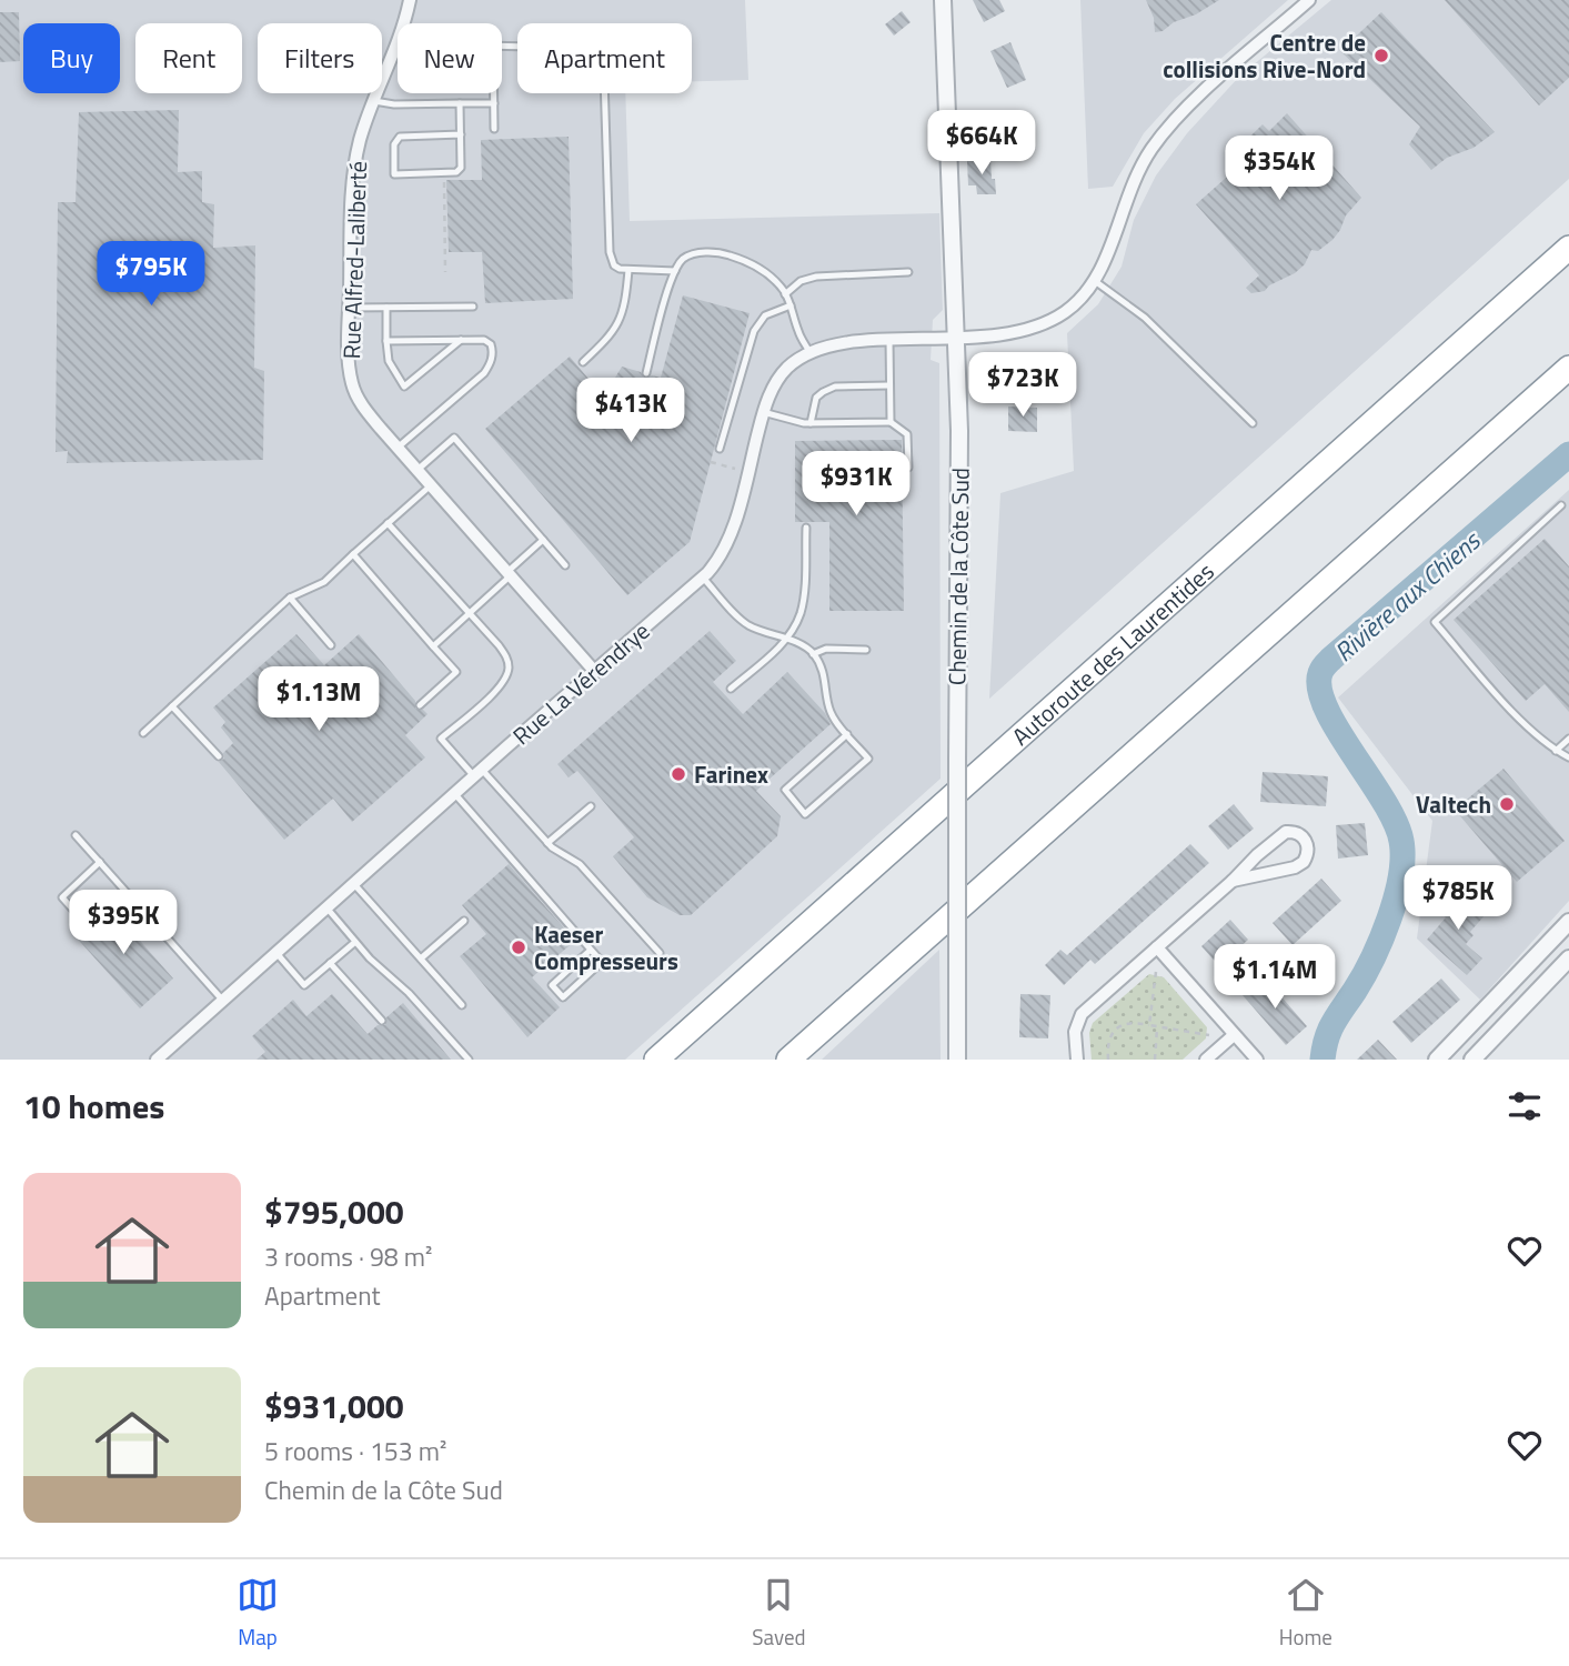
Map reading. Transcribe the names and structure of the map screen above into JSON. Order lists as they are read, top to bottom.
{
  "streets": {
    "highway": ["Autoroute des Laurentides"],
    "street": ["Rue Alfred-Laliberté", "Chemin de la Côte Sud", "Rue La Vérendrye"]
  },
  "crossings": [
    ["Rue Alfred-Laliberté", "Rue La Vérendrye"],
    ["Chemin de la Côte Sud", "Rue La Vérendrye"]
  ],
  "water": ["Rivière aux Chiens"],
  "places": [
    "Centre de collisions Rive-Nord",
    "Farinex",
    "Valtech",
    "Kaeser Compresseurs"
  ],
  "page": {
    "chip": [
      "Buy",
      "Rent",
      "Filters",
      "New",
      "Apartment"
    ],
    "price": [
      "$664K",
      "$354K",
      "$795K",
      "$723K",
      "$413K",
      "$931K",
      "$1.13M",
      "$785K",
      "$395K",
      "$1.14M"
    ],
    "heading": "10 homes",
    "list": [
      {
        "name": "$795,000",
        "note": "3 rooms · 98 m² · Apartment"
      },
      {
        "name": "$931,000",
        "note": "5 rooms · 153 m² · Chemin de la Côte Sud"
      }
    ],
    "tabs": ["Map", "Saved", "Home"]
  }
}
